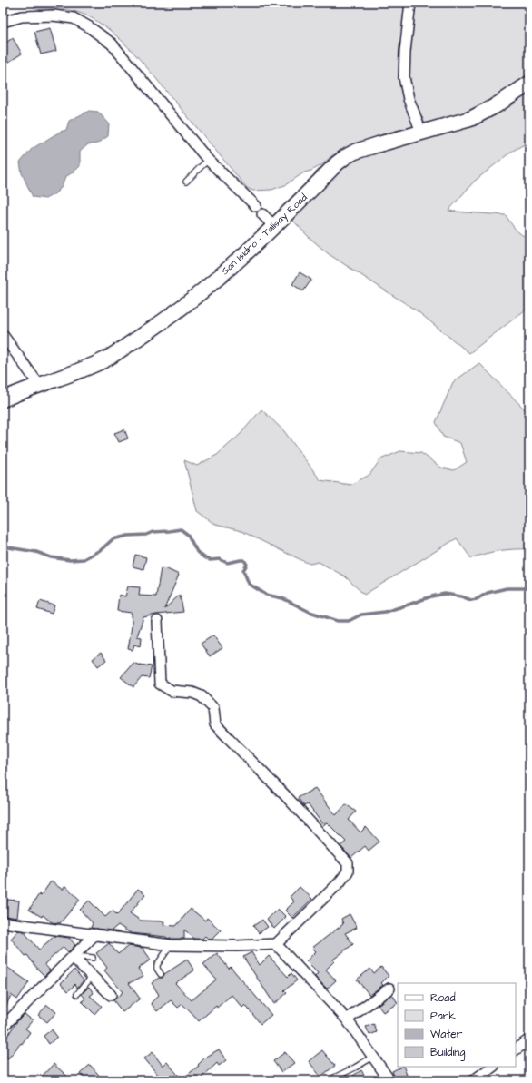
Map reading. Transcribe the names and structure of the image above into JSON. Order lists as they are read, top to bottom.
{
  "streets": {
    "street": ["San Isidro - Talisay Road"]
  },
  "legend": [
    "Road",
    "Park",
    "Water",
    "Building"
  ]
}
